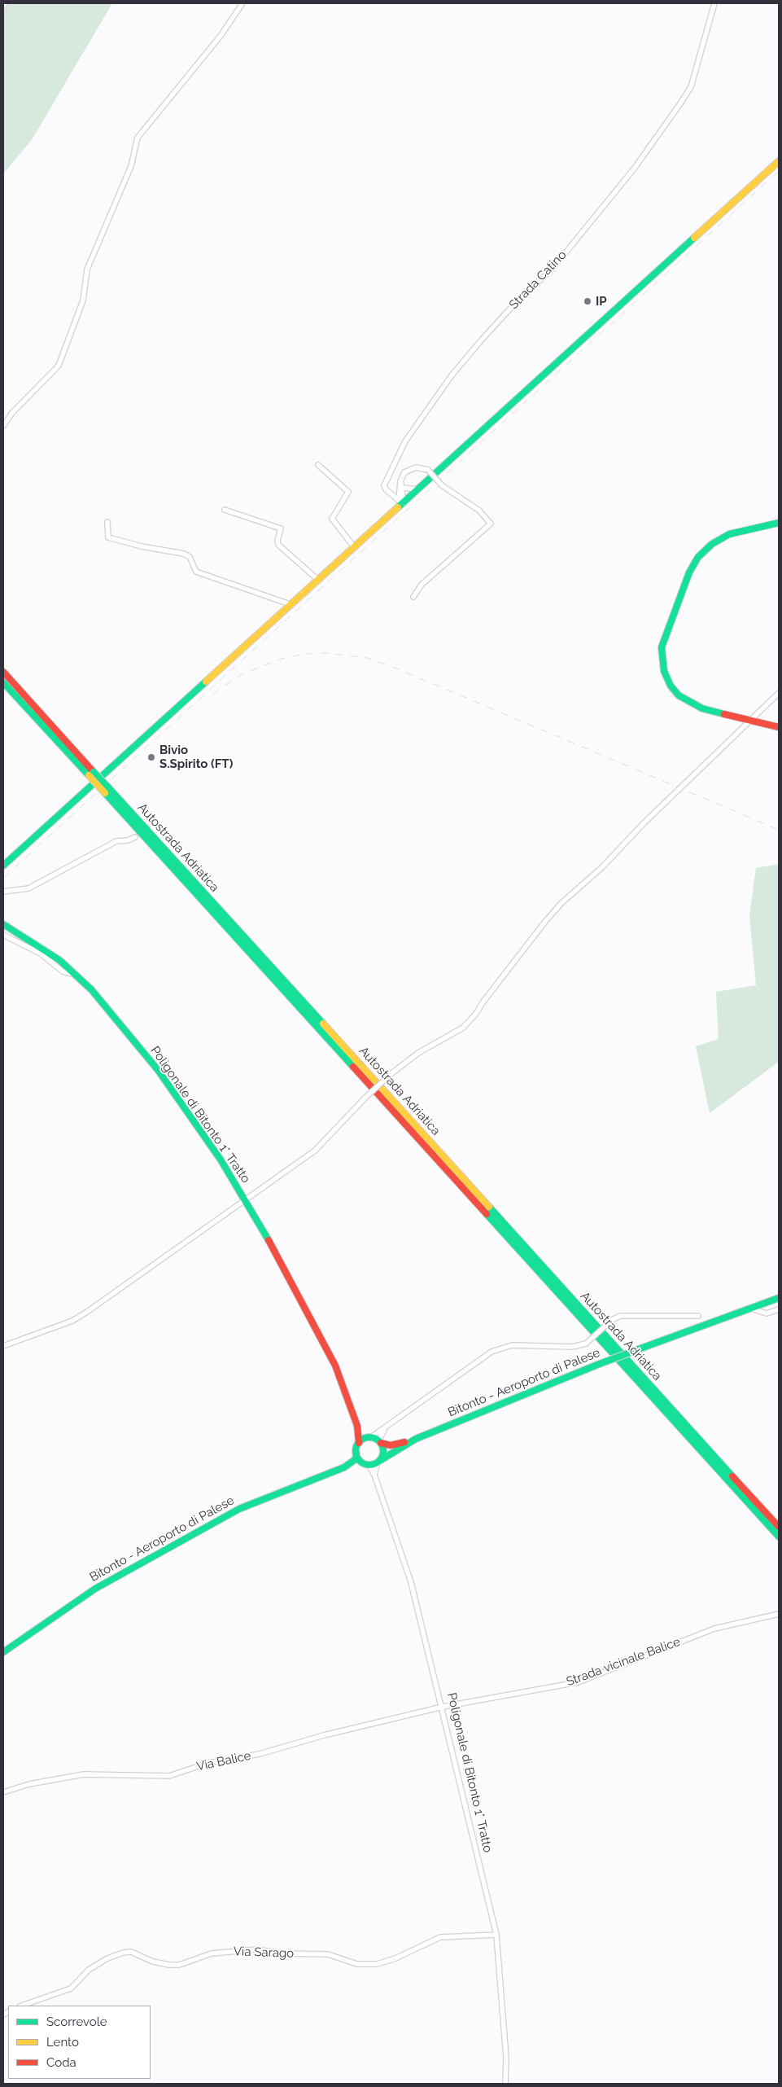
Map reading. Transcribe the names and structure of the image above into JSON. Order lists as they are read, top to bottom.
{
  "streets": {
    "main road": ["Autostrada Adriatica", "Poligonale di Bitonto 1° Tratto", "Bitonto - Aeroporto di Palese"],
    "street": [
      "Strada Catino",
      "Strada vicinale Balice",
      "Via Balice",
      "Via Sarago"
    ]
  },
  "crossings": [
    ["Poligonale di Bitonto 1° Tratto", "Strada vicinale Balice"],
    ["Poligonale di Bitonto 1° Tratto", "Via Balice"],
    ["Poligonale di Bitonto 1° Tratto", "Via Sarago"],
    ["Strada vicinale Balice", "Via Balice"]
  ],
  "places": ["IP", "Bivio S.Spirito (FT)"],
  "legend": ["Scorrevole", "Lento", "Coda"]
}
